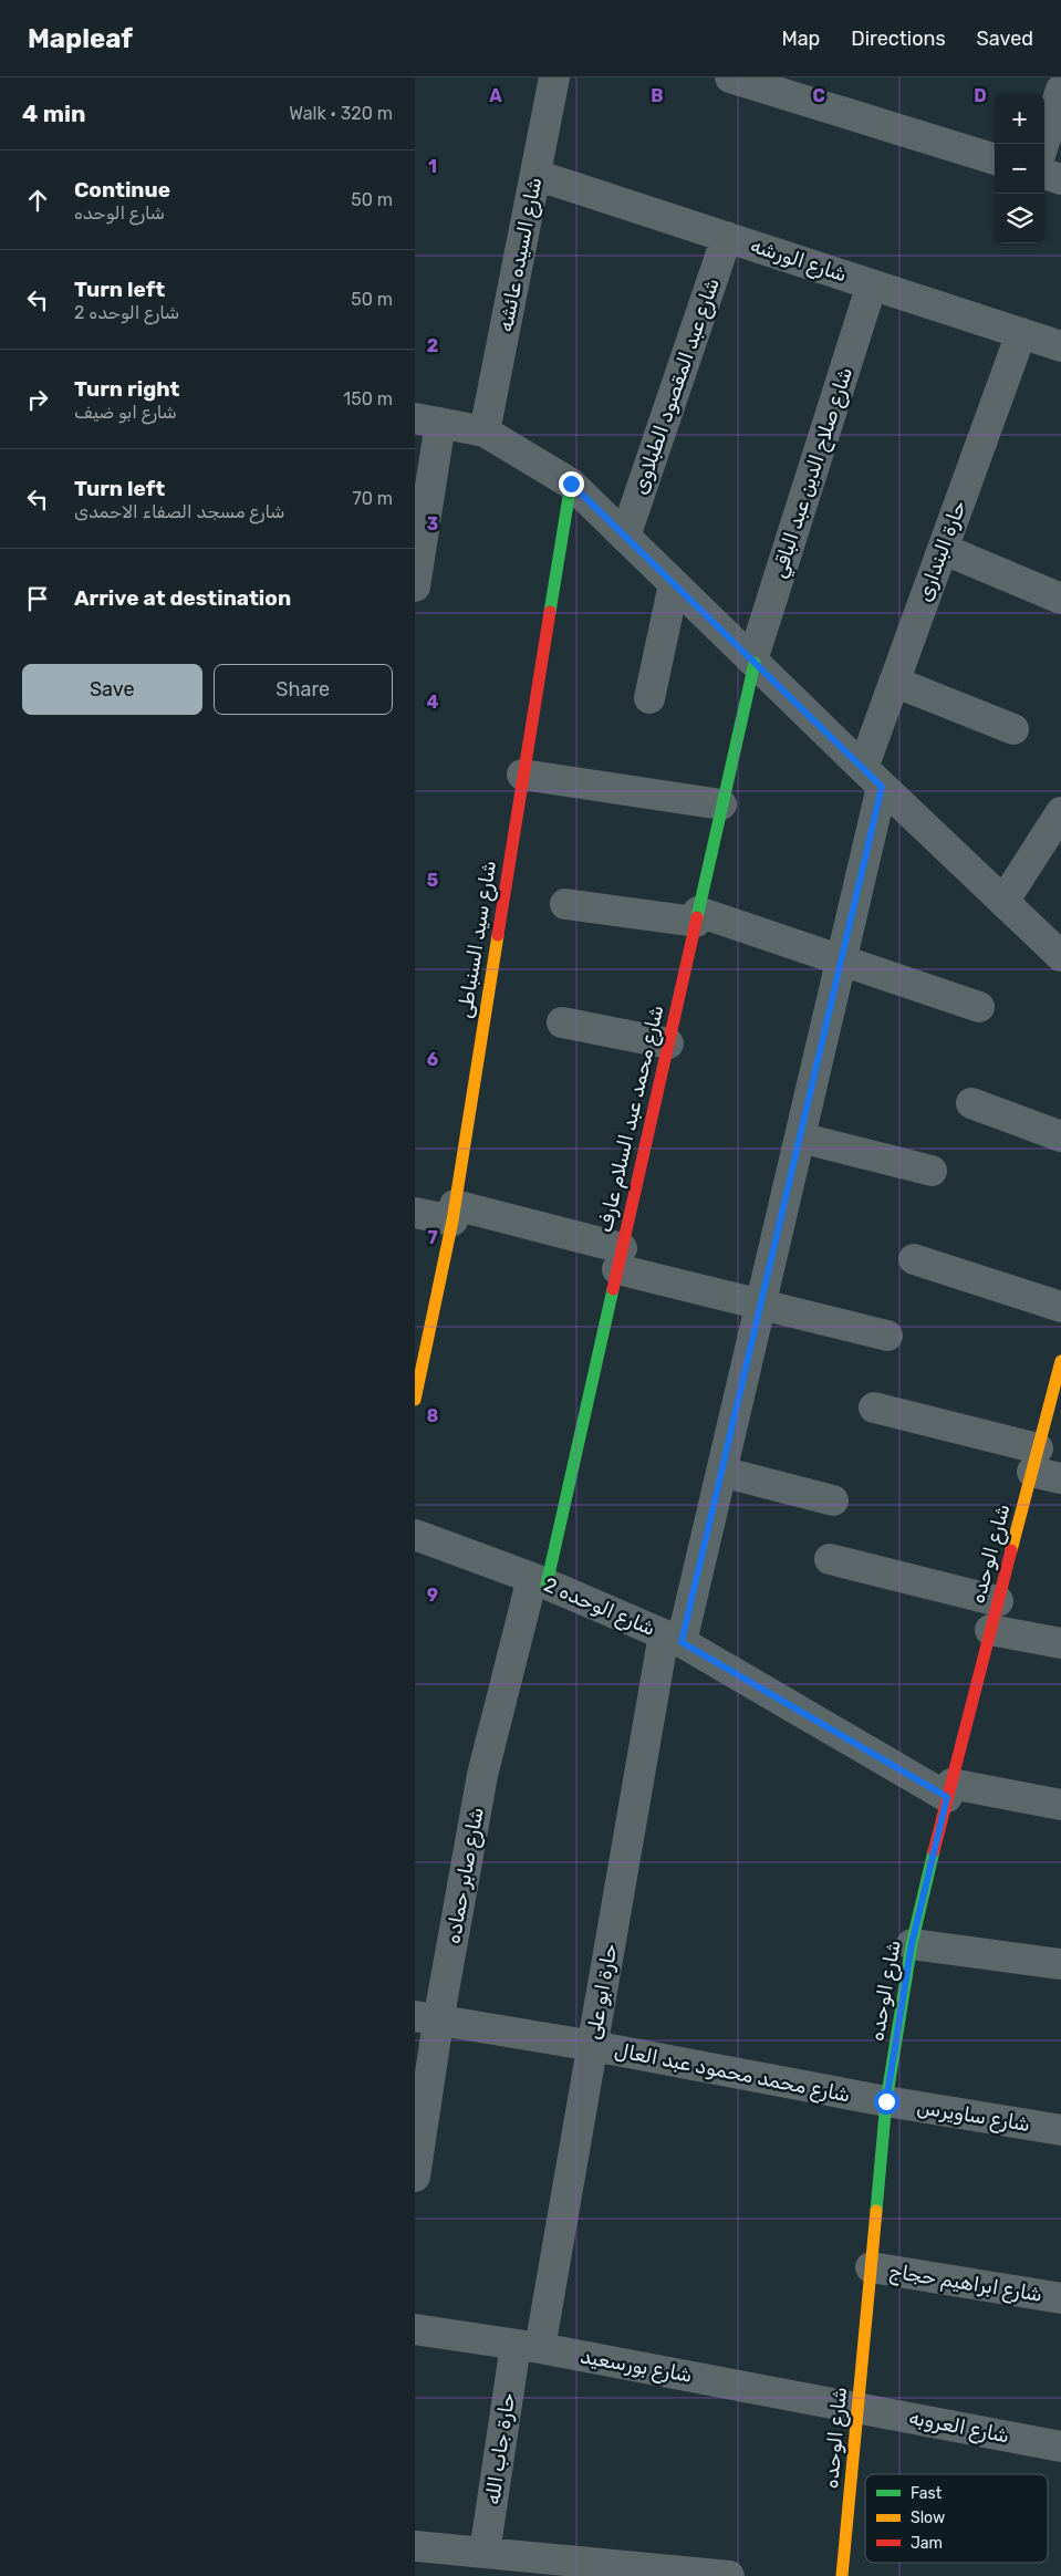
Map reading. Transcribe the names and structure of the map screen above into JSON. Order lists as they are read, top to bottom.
{
  "streets": {
    "street": [
      "شارع السيده عائشه",
      "شارع الورشه",
      "شارع عبد المقصود الطبلاوى",
      "شارع صلاح الدين عبد الباقي",
      "حارة البندارى",
      "شارع سيد السنباطى",
      "شارع محمد عبد السلام عارف",
      "شارع الوحده",
      "شارع الوحده 2",
      "شارع صابر حماده",
      "حارة ابو على",
      "شارع محمد محمود عبد العال",
      "شارع ساويرس",
      "شارع ابراهيم حجاج",
      "شارع بورسعيد",
      "شارع العروبه",
      "حارة جاب الله"
    ]
  },
  "crossings": [
    ["شارع السيده عائشه", "شارع الورشه"],
    ["شارع الورشه", "شارع عبد المقصود الطبلاوى"],
    ["شارع الورشه", "شارع صلاح الدين عبد الباقي"],
    ["شارع الورشه", "حارة البندارى"],
    ["شارع صلاح الدين عبد الباقي", "شارع محمد عبد السلام عارف"],
    ["حارة البندارى", "حارة ابو على"],
    ["شارع محمد عبد السلام عارف", "شارع الوحده 2"],
    ["شارع محمد عبد السلام عارف", "شارع صابر حماده"],
    ["شارع الوحده", "شارع الوحده 2"],
    ["شارع الوحده", "شارع محمد محمود عبد العال"],
    ["شارع الوحده", "شارع ساويرس"],
    ["شارع الوحده", "شارع ابراهيم حجاج"],
    ["شارع الوحده", "شارع بورسعيد"],
    ["شارع الوحده", "شارع العروبه"],
    ["شارع الوحده 2", "شارع صابر حماده"],
    ["شارع الوحده 2", "حارة ابو على"],
    ["شارع صابر حماده", "شارع محمد محمود عبد العال"],
    ["حارة ابو على", "شارع محمد محمود عبد العال"],
    ["حارة ابو على", "شارع بورسعيد"],
    ["حارة ابو على", "حارة جاب الله"],
    ["شارع محمد محمود عبد العال", "شارع ساويرس"],
    ["شارع بورسعيد", "شارع العروبه"],
    ["شارع بورسعيد", "حارة جاب الله"]
  ],
  "legend": ["Fast", "Slow", "Jam"],
  "page": {
    "header": "Mapleaf",
    "nav": ["Map", "Directions", "Saved"],
    "heading": ["4 min", "Walk · 320 m"],
    "map_buttons": ["+", "−"],
    "list": [
      ["Continue", "شارع الوحده", "50 m"],
      ["Turn left", "شارع الوحده 2", "50 m"],
      ["Turn right", "شارع ابو ضيف", "150 m"],
      ["Turn left", "شارع مسجد الصفاء الاحمدى", "70 m"],
      "Arrive at destination"
    ],
    "buttons": ["Save", "Share"]
  },
  "grid": {
    "columns": [
      "A",
      "B",
      "C",
      "D"
    ],
    "rows": [
      "1",
      "2",
      "3",
      "4",
      "5",
      "6",
      "7",
      "8",
      "9"
    ]
  }
}
